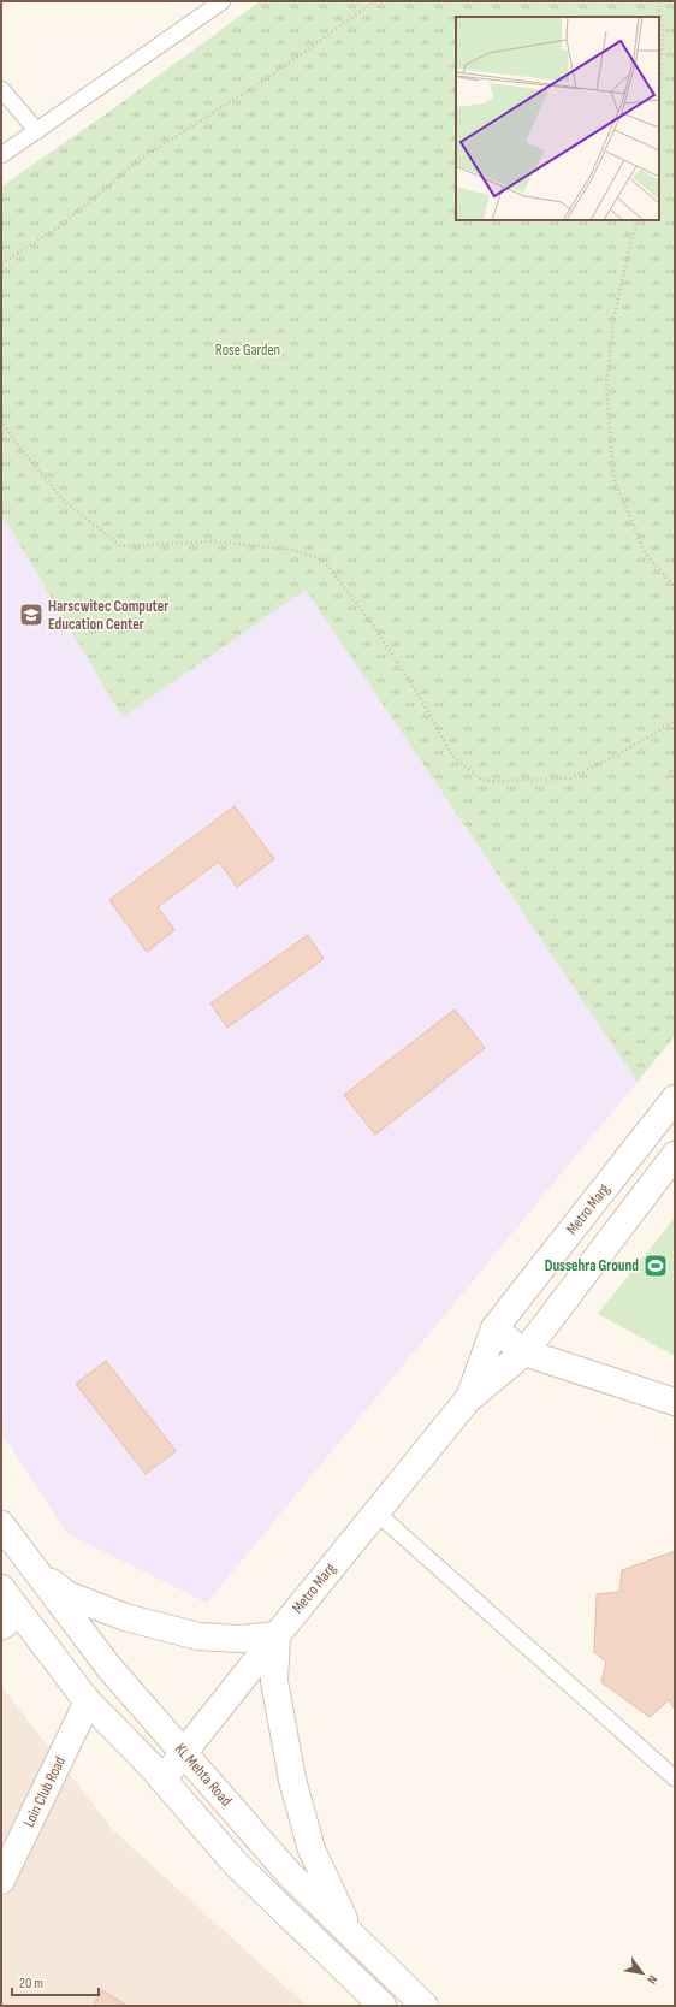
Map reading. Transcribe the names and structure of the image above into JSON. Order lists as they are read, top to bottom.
{
  "streets": {
    "street": ["Metro Marg", "KL Mehta Road", "Loin Club Road"]
  },
  "crossings": [
    ["Metro Marg", "KL Mehta Road"]
  ],
  "parks": ["Rose Garden"],
  "places": {
    "school or university": ["Harscwitec Computer Education Center"],
    "sports": ["Dussehra Ground"]
  },
  "scale_bar": "20 m",
  "north": "bottom right"
}
